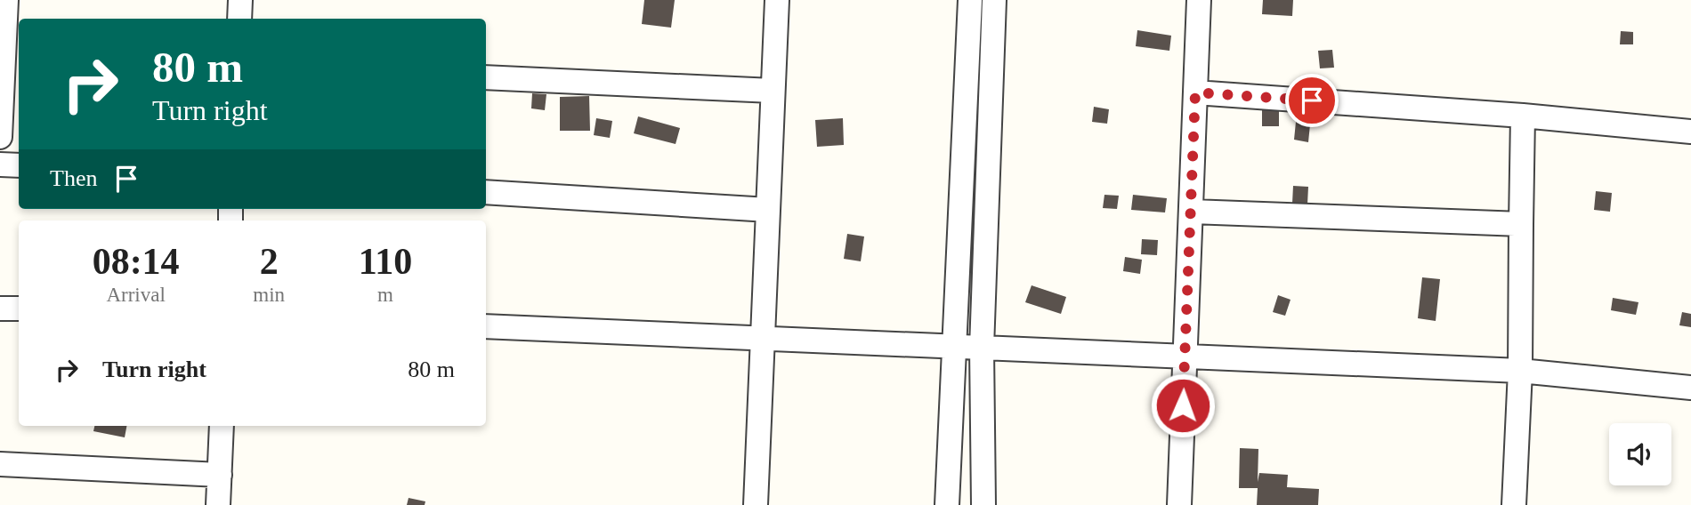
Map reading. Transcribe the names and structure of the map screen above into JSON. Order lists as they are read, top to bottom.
{
  "page": {
    "turn": ["80 m", "Turn right"],
    "then": "Then",
    "eta": [
      "08:14",
      "Arrival",
      "2",
      "min",
      "110",
      "m"
    ],
    "list": [
      {
        "name": "Turn right",
        "value": "80 m"
      }
    ]
  }
}
